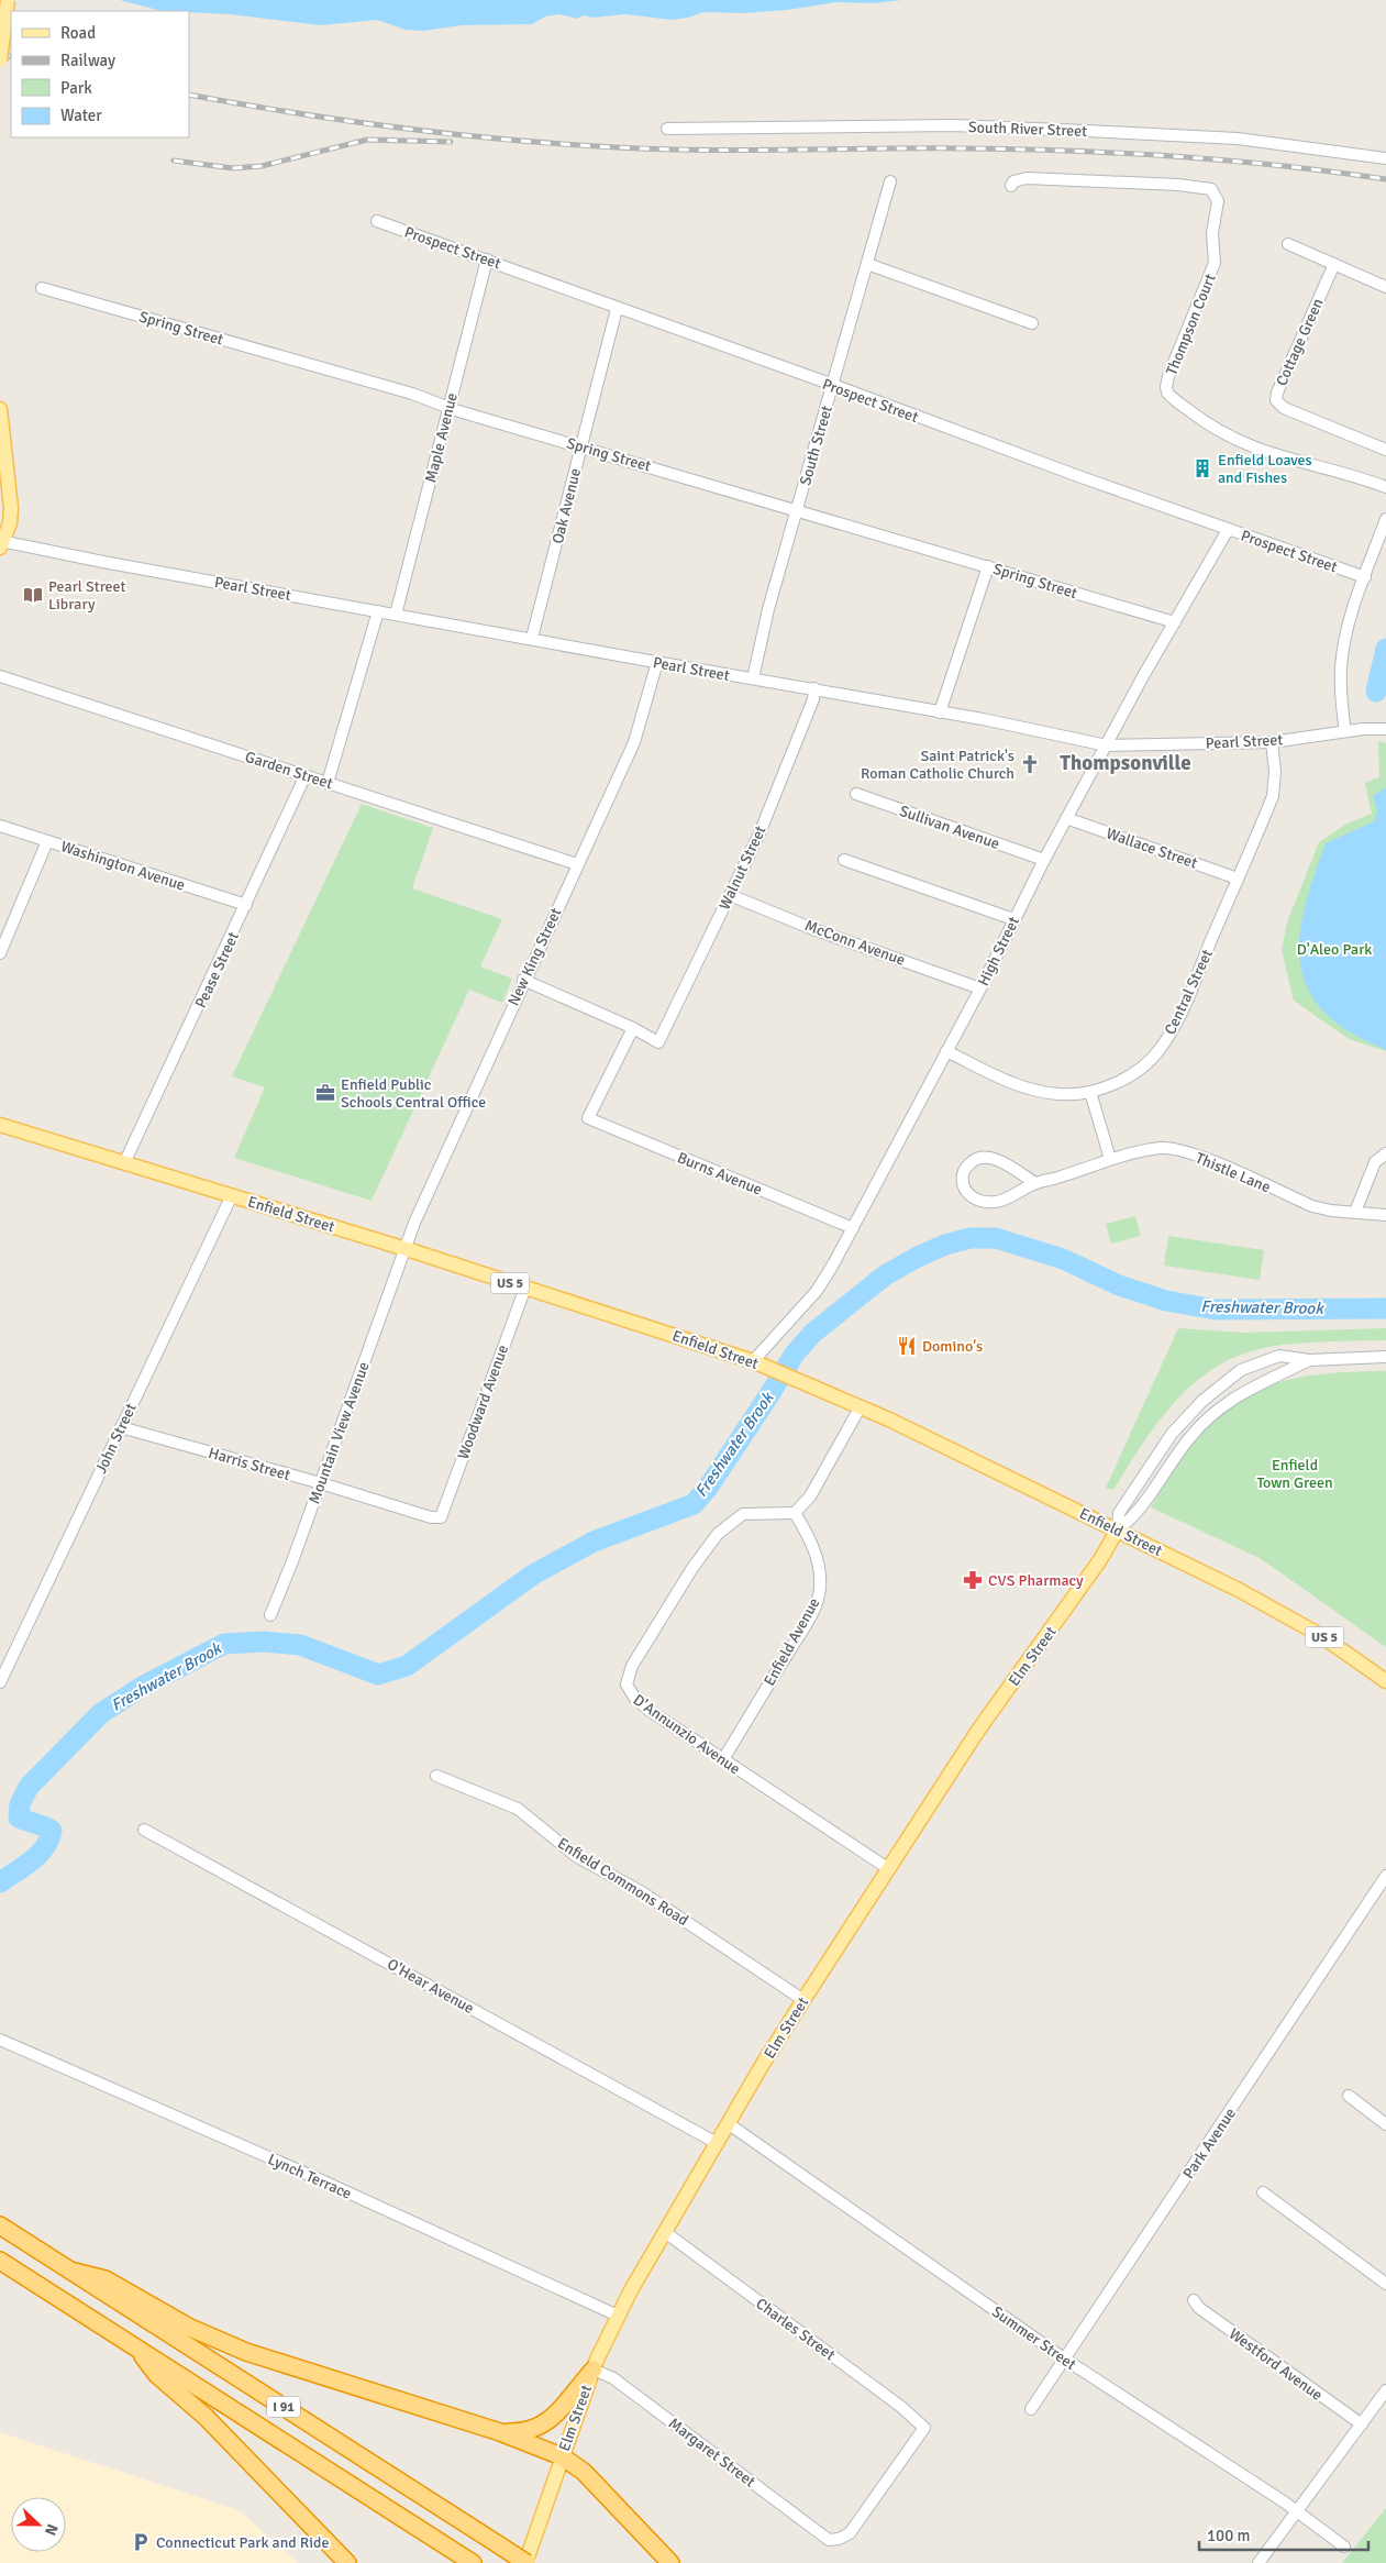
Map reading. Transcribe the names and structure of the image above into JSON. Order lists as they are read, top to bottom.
{
  "streets": {
    "highway": ["I 91"],
    "main road": ["Enfield Street", "US 5", "Elm Street"],
    "street": [
      "South River Street",
      "Prospect Street",
      "Thompson Court",
      "Spring Street",
      "Cottage Green",
      "Maple Avenue",
      "South Street",
      "Oak Avenue",
      "Pearl Street",
      "Garden Street",
      "Sullivan Avenue",
      "Wallace Street",
      "Washington Avenue",
      "Walnut Street",
      "McConn Avenue",
      "High Street",
      "New King Street",
      "Pease Street",
      "Central Street",
      "Thistle Lane",
      "Burns Avenue",
      "Woodward Avenue",
      "Mountain View Avenue",
      "John Street",
      "Harris Street",
      "Enfield Avenue",
      "D'Annunzio Avenue",
      "Enfield Commons Road",
      "O'Hear Avenue",
      "Park Avenue",
      "Lynch Terrace",
      "Charles Street",
      "Summer Street",
      "Westford Avenue",
      "Margaret Street"
    ]
  },
  "crossings": [
    ["Prospect Street", "Maple Avenue"],
    ["Prospect Street", "South Street"],
    ["Prospect Street", "Oak Avenue"],
    ["Prospect Street", "High Street"],
    ["Spring Street", "Maple Avenue"],
    ["Spring Street", "South Street"],
    ["Spring Street", "Oak Avenue"],
    ["Spring Street", "High Street"],
    ["Maple Avenue", "Pearl Street"],
    ["South Street", "Pearl Street"],
    ["Oak Avenue", "Pearl Street"],
    ["Pearl Street", "Walnut Street"],
    ["Pearl Street", "High Street"],
    ["Pearl Street", "New King Street"],
    ["Pearl Street", "Central Street"],
    ["Garden Street", "New King Street"],
    ["Garden Street", "Pease Street"],
    ["Sullivan Avenue", "High Street"],
    ["Wallace Street", "High Street"],
    ["Wallace Street", "Central Street"],
    ["Washington Avenue", "Pease Street"],
    ["Walnut Street", "McConn Avenue"],
    ["Walnut Street", "Burns Avenue"],
    ["McConn Avenue", "High Street"],
    ["High Street", "Central Street"],
    ["High Street", "Burns Avenue"],
    ["High Street", "Enfield Street"],
    ["New King Street", "Enfield Street"],
    ["New King Street", "Mountain View Avenue"],
    ["Pease Street", "Enfield Street"],
    ["Enfield Street", "Woodward Avenue"],
    ["Enfield Street", "Mountain View Avenue"],
    ["Enfield Street", "John Street"],
    ["Enfield Street", "Elm Street"],
    ["Woodward Avenue", "Harris Street"],
    ["Mountain View Avenue", "Harris Street"],
    ["John Street", "Harris Street"],
    ["Enfield Avenue", "D'Annunzio Avenue"],
    ["Elm Street", "D'Annunzio Avenue"],
    ["Elm Street", "Enfield Commons Road"],
    ["Elm Street", "O'Hear Avenue"],
    ["Elm Street", "Lynch Terrace"],
    ["Elm Street", "Charles Street"],
    ["Elm Street", "Summer Street"],
    ["Elm Street", "I 91"],
    ["Elm Street", "Margaret Street"],
    ["Park Avenue", "Summer Street"],
    ["Charles Street", "Margaret Street"]
  ],
  "districts": ["Thompsonville"],
  "water": ["Freshwater Brook"],
  "parks": ["D'Aleo Park", "Enfield Town Green"],
  "places": {
    "building": ["Enfield Loaves and Fishes"],
    "library": ["Pearl Street Library"],
    "church": ["Saint Patrick's Roman Catholic Church"],
    "office": ["Enfield Public Schools Central Office"],
    "restaurant": ["Domino's"],
    "pharmacy": ["CVS Pharmacy"],
    "parking": ["Connecticut Park and Ride"]
  },
  "legend": [
    "Road",
    "Railway",
    "Park",
    "Water"
  ],
  "scale_bar": "100 m",
  "north": "right"
}
